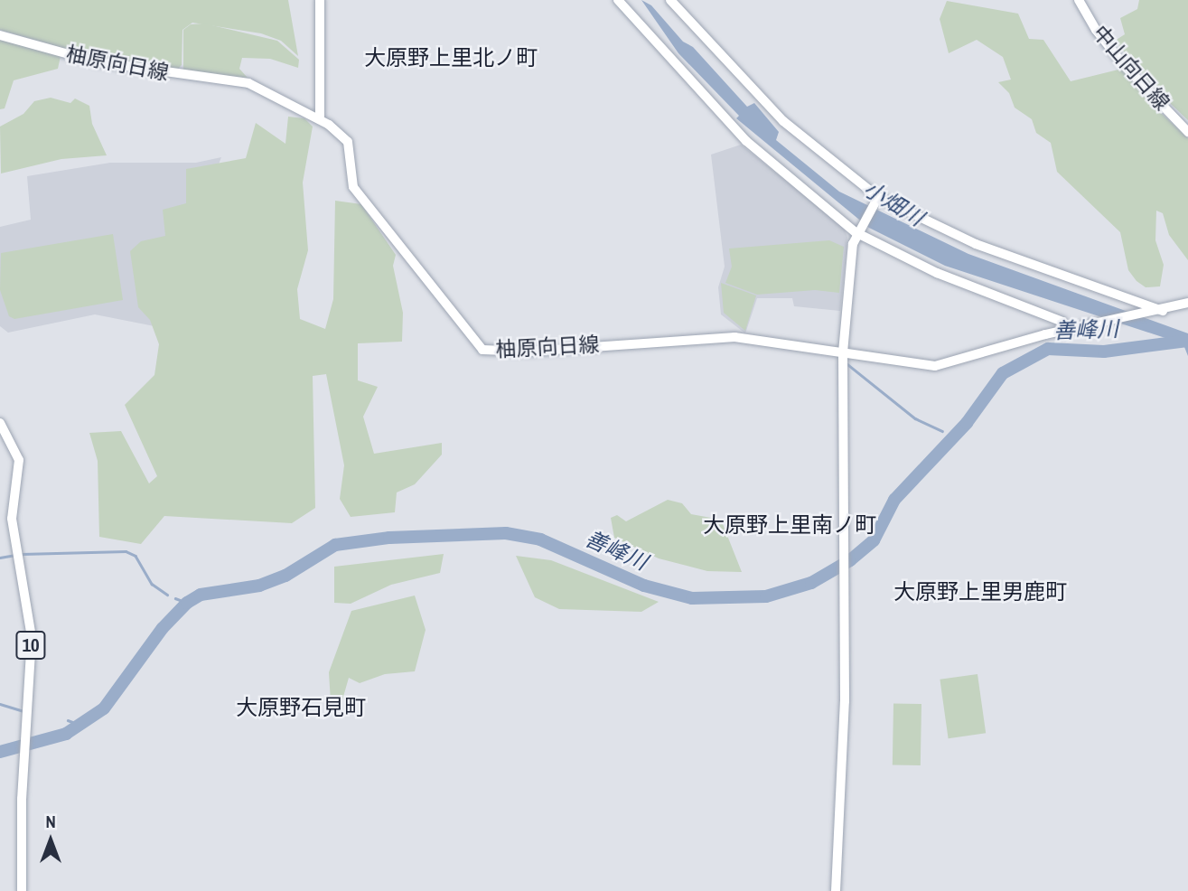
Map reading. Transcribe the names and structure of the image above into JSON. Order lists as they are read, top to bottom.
{
  "streets": {
    "street": ["柚原向日線", "中山向日線", "10"]
  },
  "districts": [
    "大原野上里北ノ町",
    "大原野上里南ノ町",
    "大原野上里男鹿町",
    "大原野石見町"
  ],
  "water": ["小畑川", "善峰川"],
  "north": "top"
}
